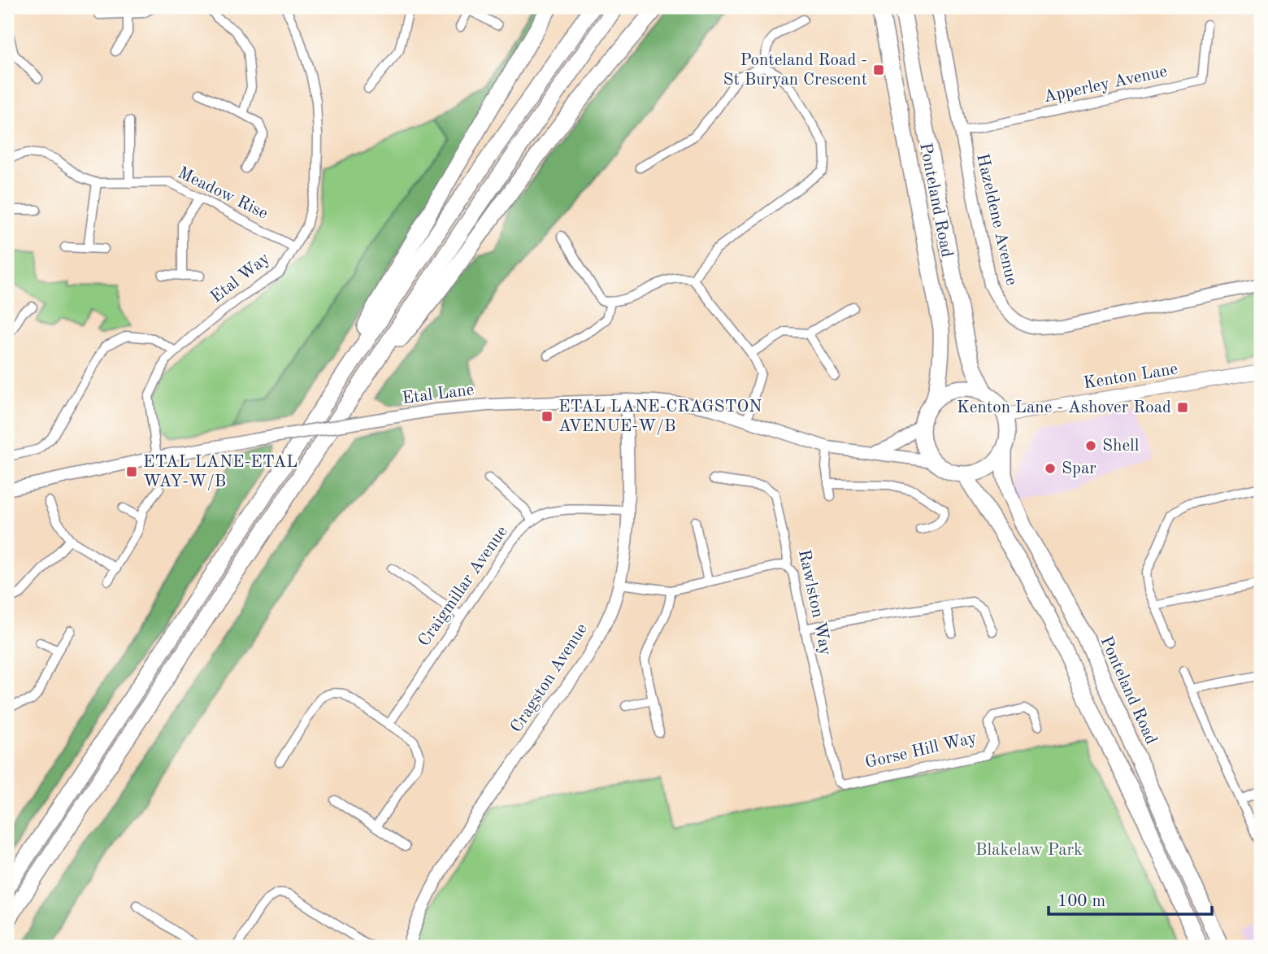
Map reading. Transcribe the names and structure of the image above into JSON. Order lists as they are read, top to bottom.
{
  "streets": {
    "highway": ["Ponteland Road"],
    "main road": ["Kenton Lane"],
    "street": [
      "Apperley Avenue",
      "Meadow Rise",
      "Hazeldene Avenue",
      "Etal Way",
      "Etal Lane",
      "Craigmillar Avenue",
      "Rawlston Way",
      "Cragston Avenue",
      "Gorse Hill Way"
    ]
  },
  "crossings": [
    ["Apperley Avenue", "Hazeldene Avenue"],
    ["Meadow Rise", "Etal Way"],
    ["Ponteland Road", "Kenton Lane"],
    ["Ponteland Road", "Etal Lane"],
    ["Etal Way", "Etal Lane"],
    ["Kenton Lane", "Etal Lane"],
    ["Etal Lane", "Cragston Avenue"],
    ["Craigmillar Avenue", "Cragston Avenue"],
    ["Rawlston Way", "Gorse Hill Way"]
  ],
  "parks": ["Blakelaw Park"],
  "places": {
    "transit": [
      "Ponteland Road - St Buryan Crescent",
      "Kenton Lane - Ashover Road",
      "ETAL LANE-CRAGSTON AVENUE-W/B",
      "ETAL LANE-ETAL WAY-W/B"
    ],
    "other": ["Shell", "Spar"]
  },
  "scale_bar": "100 m"
}
